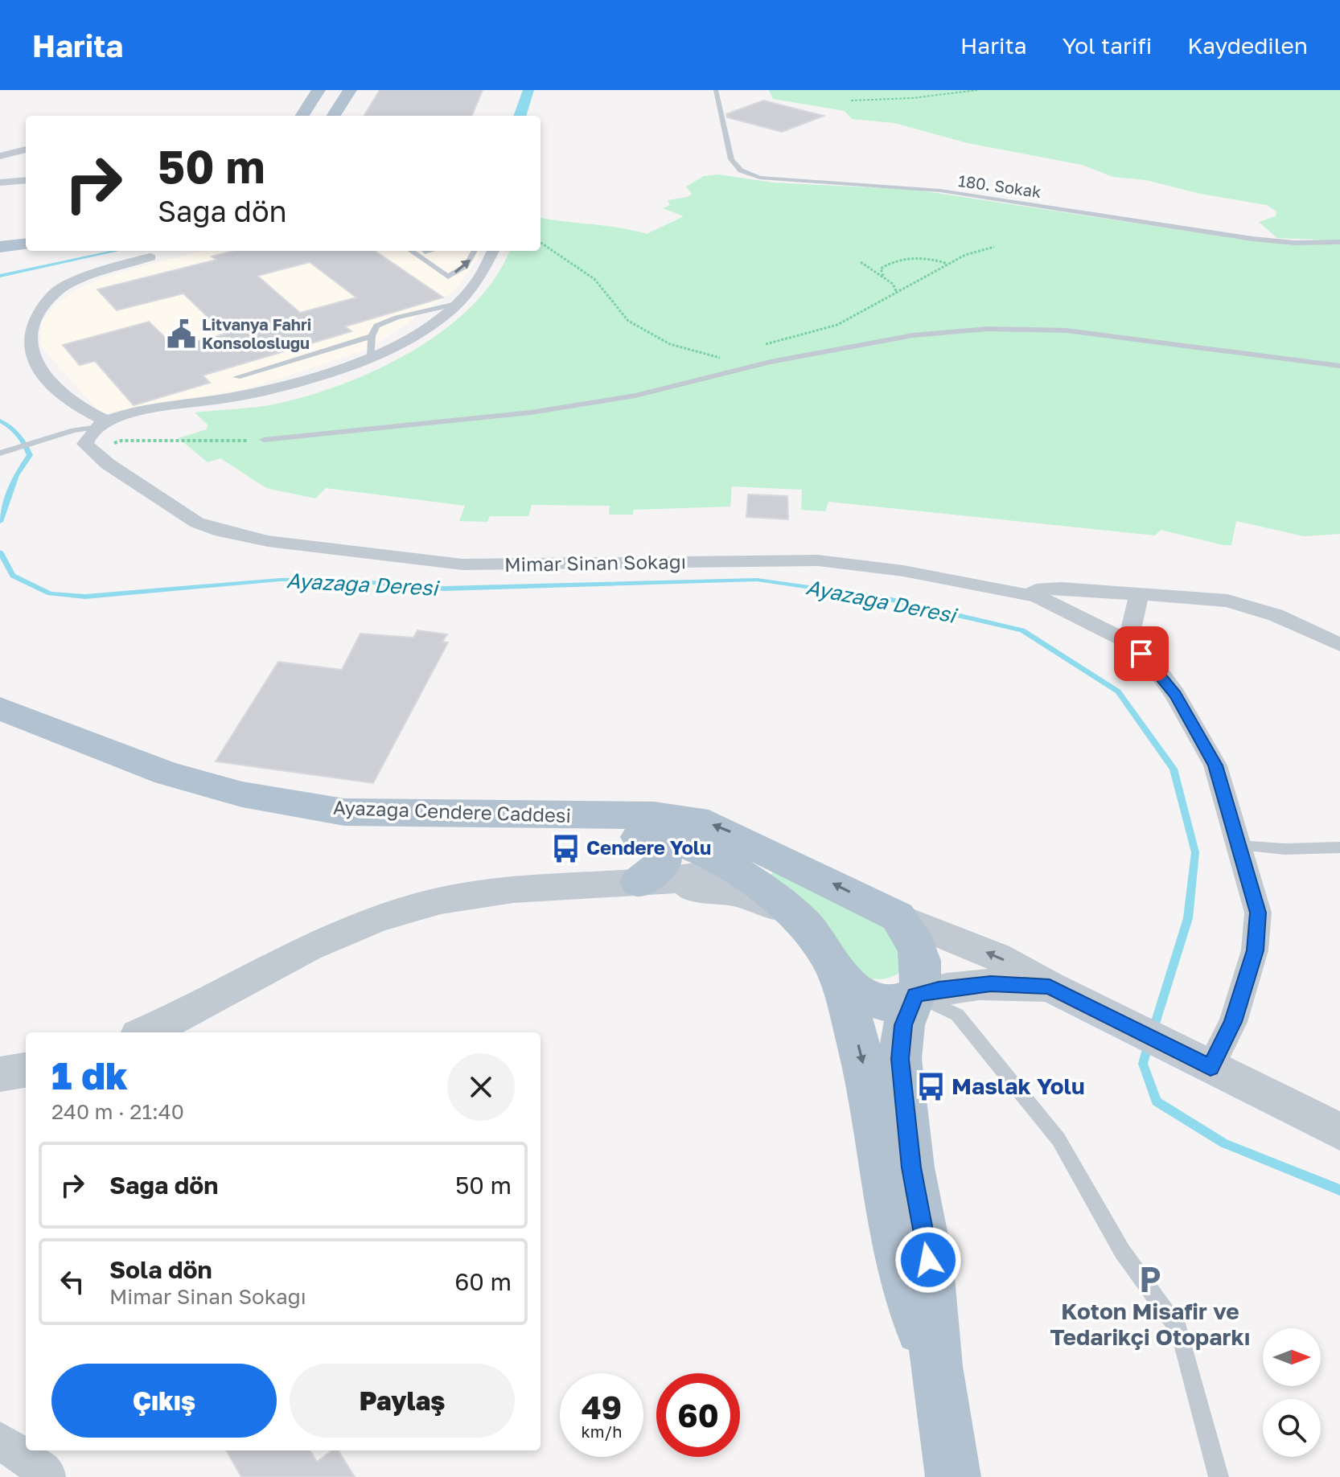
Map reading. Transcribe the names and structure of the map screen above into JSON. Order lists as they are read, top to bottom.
{
  "streets": {
    "main road": ["Ayazağa Cendere Caddesi"],
    "street": ["Mimar Sinan Sokağı"],
    "lane": ["180. Sokak"]
  },
  "water": ["Ayazağa Deresi"],
  "places": {
    "public building": ["Litvanya Fahri Konsolosluğu"],
    "bus stop": ["Cendere Yolu", "Maslak Yolu"],
    "parking": ["Koton Misafir ve Tedarikçi Otoparkı"]
  },
  "north": "right",
  "page": {
    "header": "Harita",
    "nav": ["Harita", "Yol tarifi", "Kaydedilen"],
    "turn": ["50 m", "Sağa dön"],
    "heading": ["1 dk", "240 m · 21:40"],
    "list": [
      {
        "name": "Sağa dön",
        "value": "50 m"
      },
      {
        "name": "Sola dön",
        "note": "Mimar Sinan Sokağı",
        "value": "60 m"
      }
    ],
    "buttons": ["Çıkış", "Paylaş"],
    "speed": "49 km/h",
    "limit": "60"
  }
}
